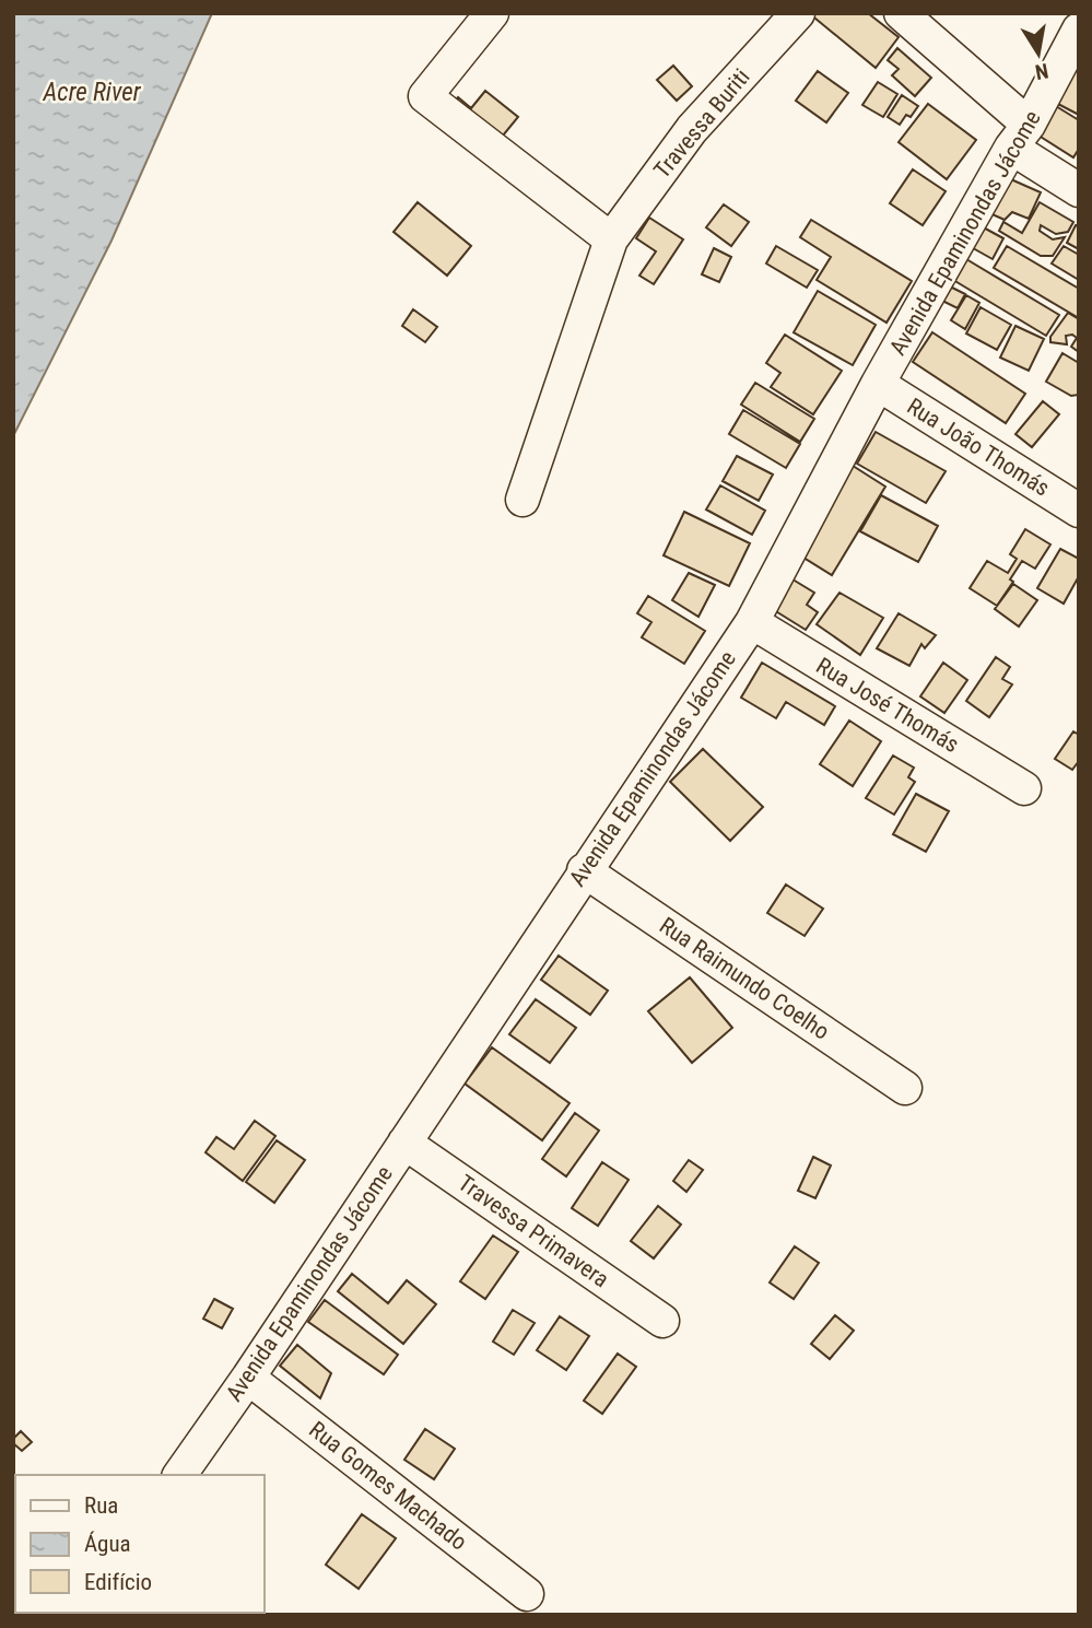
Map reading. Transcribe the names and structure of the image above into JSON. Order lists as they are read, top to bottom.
{
  "streets": {
    "street": [
      "Travessa Buriti",
      "Avenida Epaminondas Jácome",
      "Rua João Thomás",
      "Rua José Thomás",
      "Rua Raimundo Coelho",
      "Travessa Primavera",
      "Rua Gomes Machado"
    ]
  },
  "crossings": [
    ["Avenida Epaminondas Jácome", "Rua João Thomás"],
    ["Avenida Epaminondas Jácome", "Rua José Thomás"],
    ["Avenida Epaminondas Jácome", "Rua Raimundo Coelho"],
    ["Avenida Epaminondas Jácome", "Travessa Primavera"],
    ["Avenida Epaminondas Jácome", "Rua Gomes Machado"]
  ],
  "water": ["Acre River"],
  "legend": ["Rua", "Água", "Edifício"],
  "north": "bottom"
}
